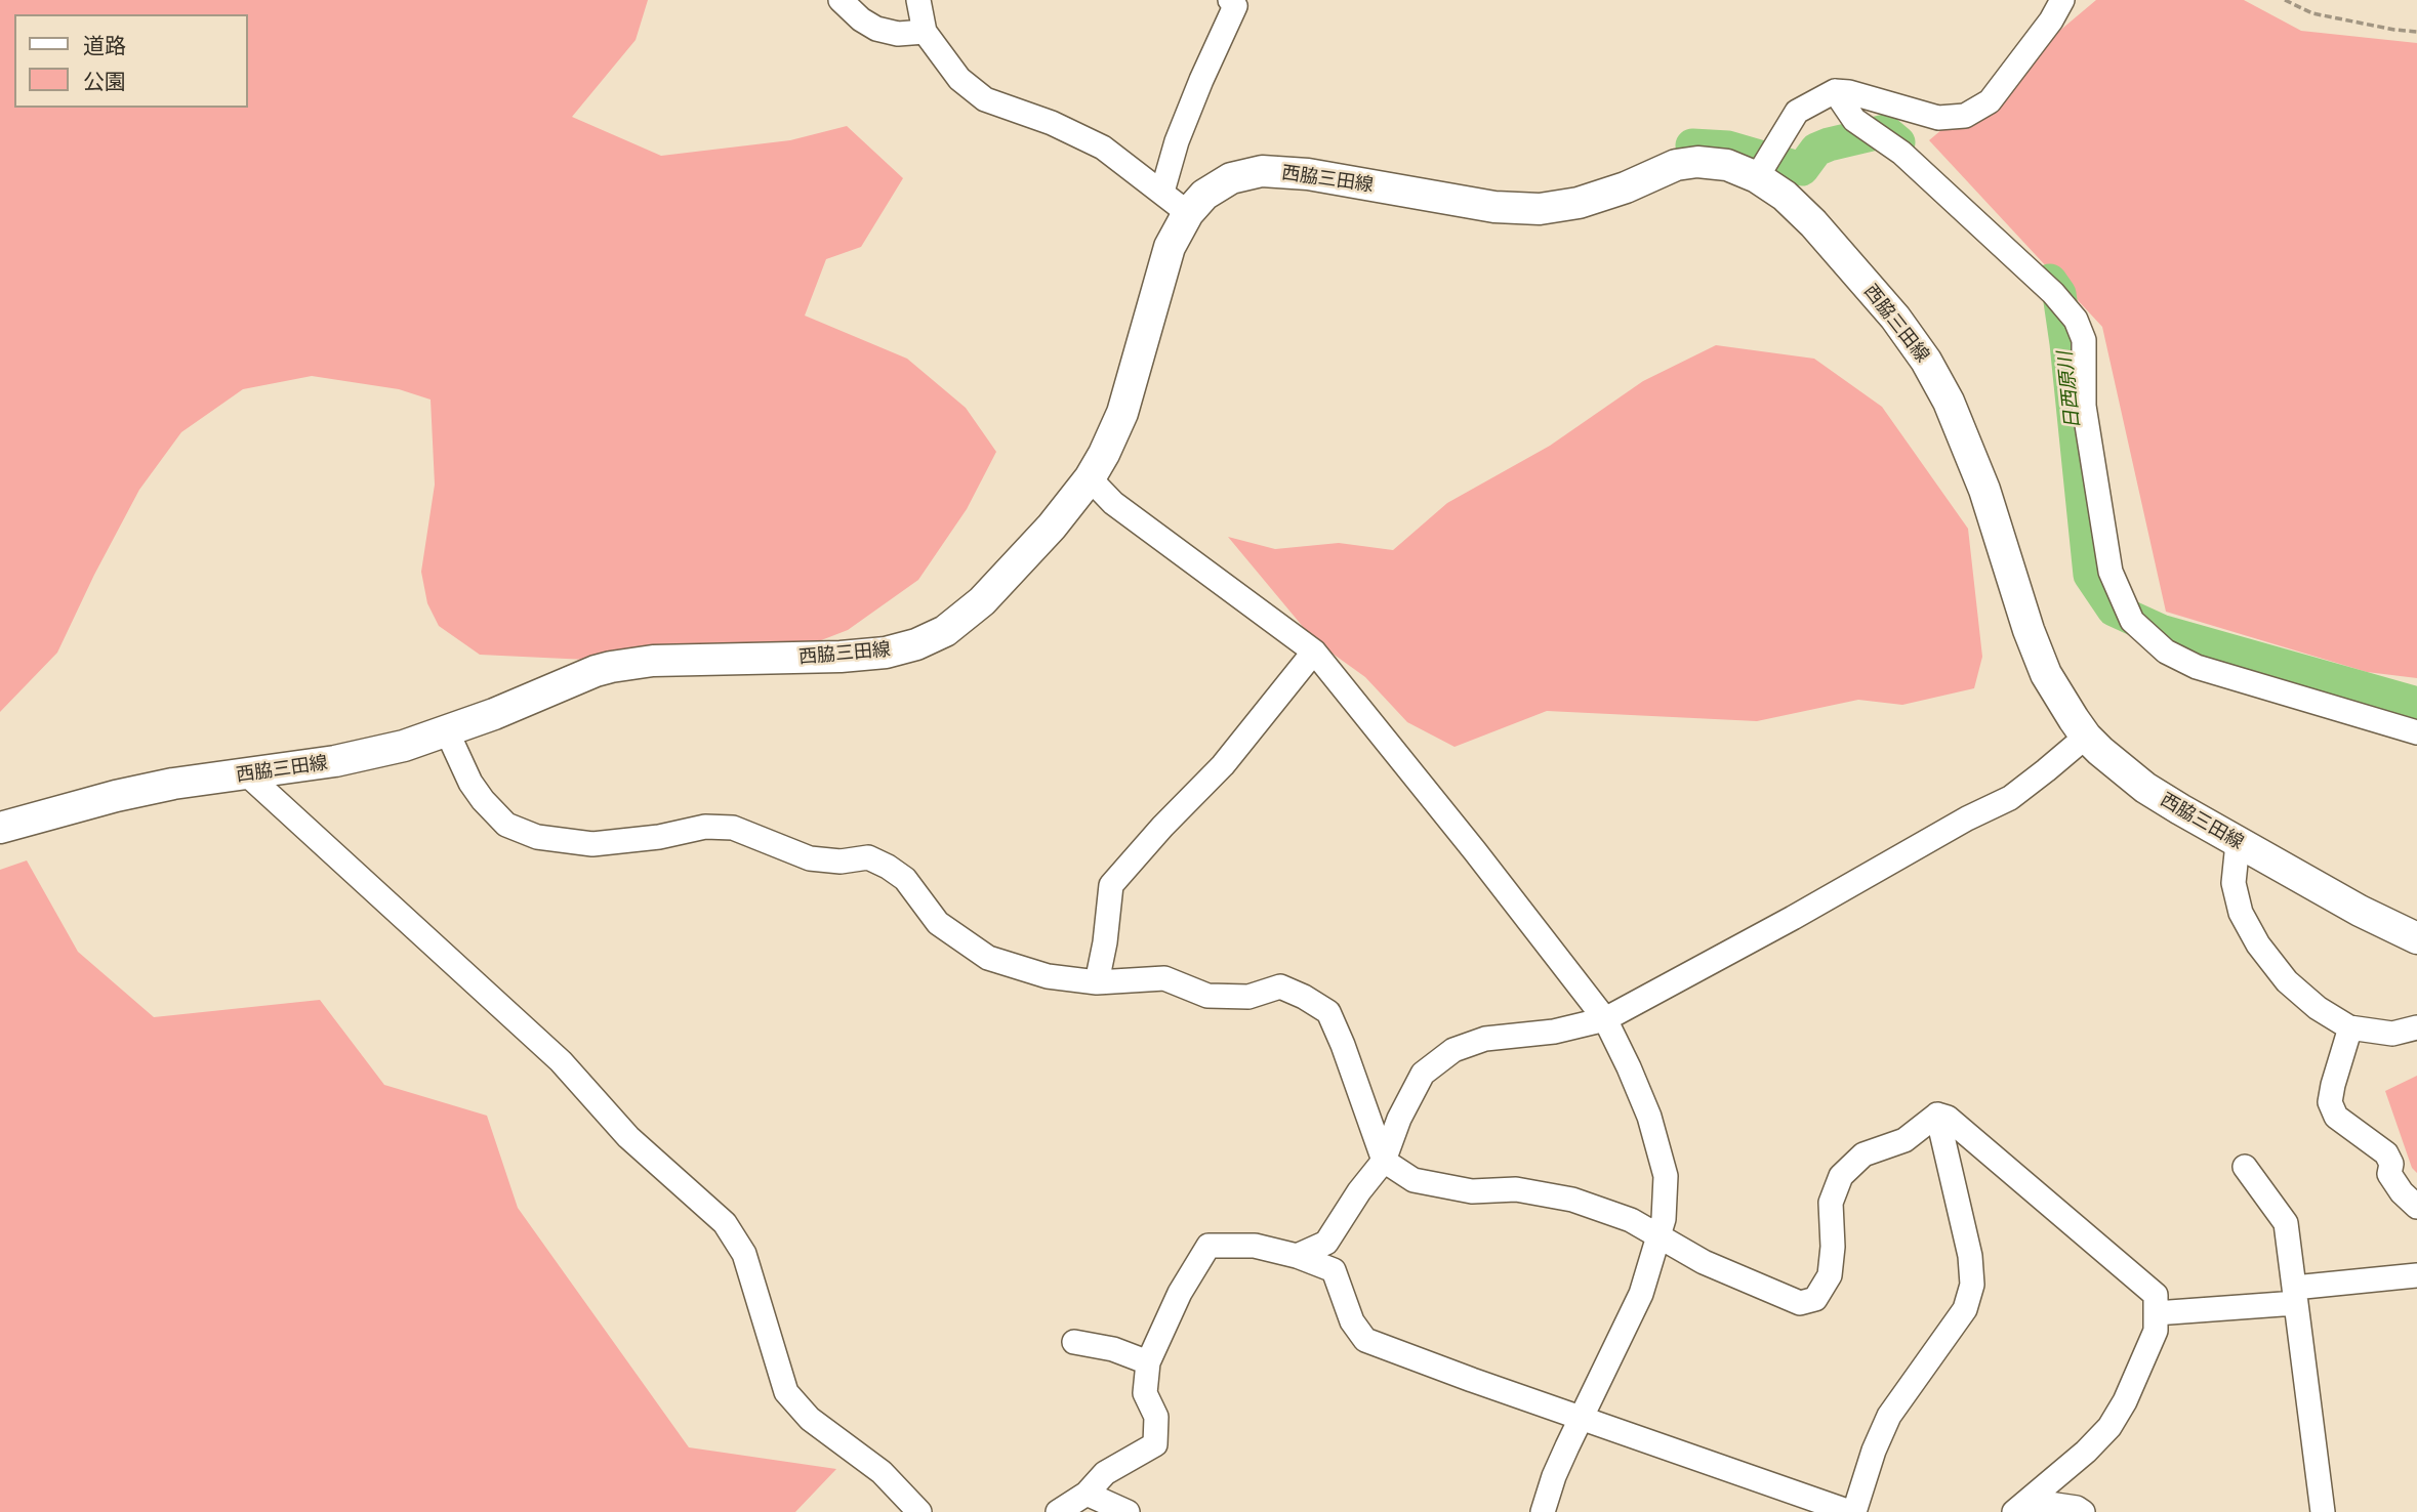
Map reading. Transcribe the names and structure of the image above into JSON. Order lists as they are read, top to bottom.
{
  "streets": {
    "main road": ["西脇三田線"]
  },
  "water": ["日西原川"],
  "legend": ["道路", "公園"]
}
